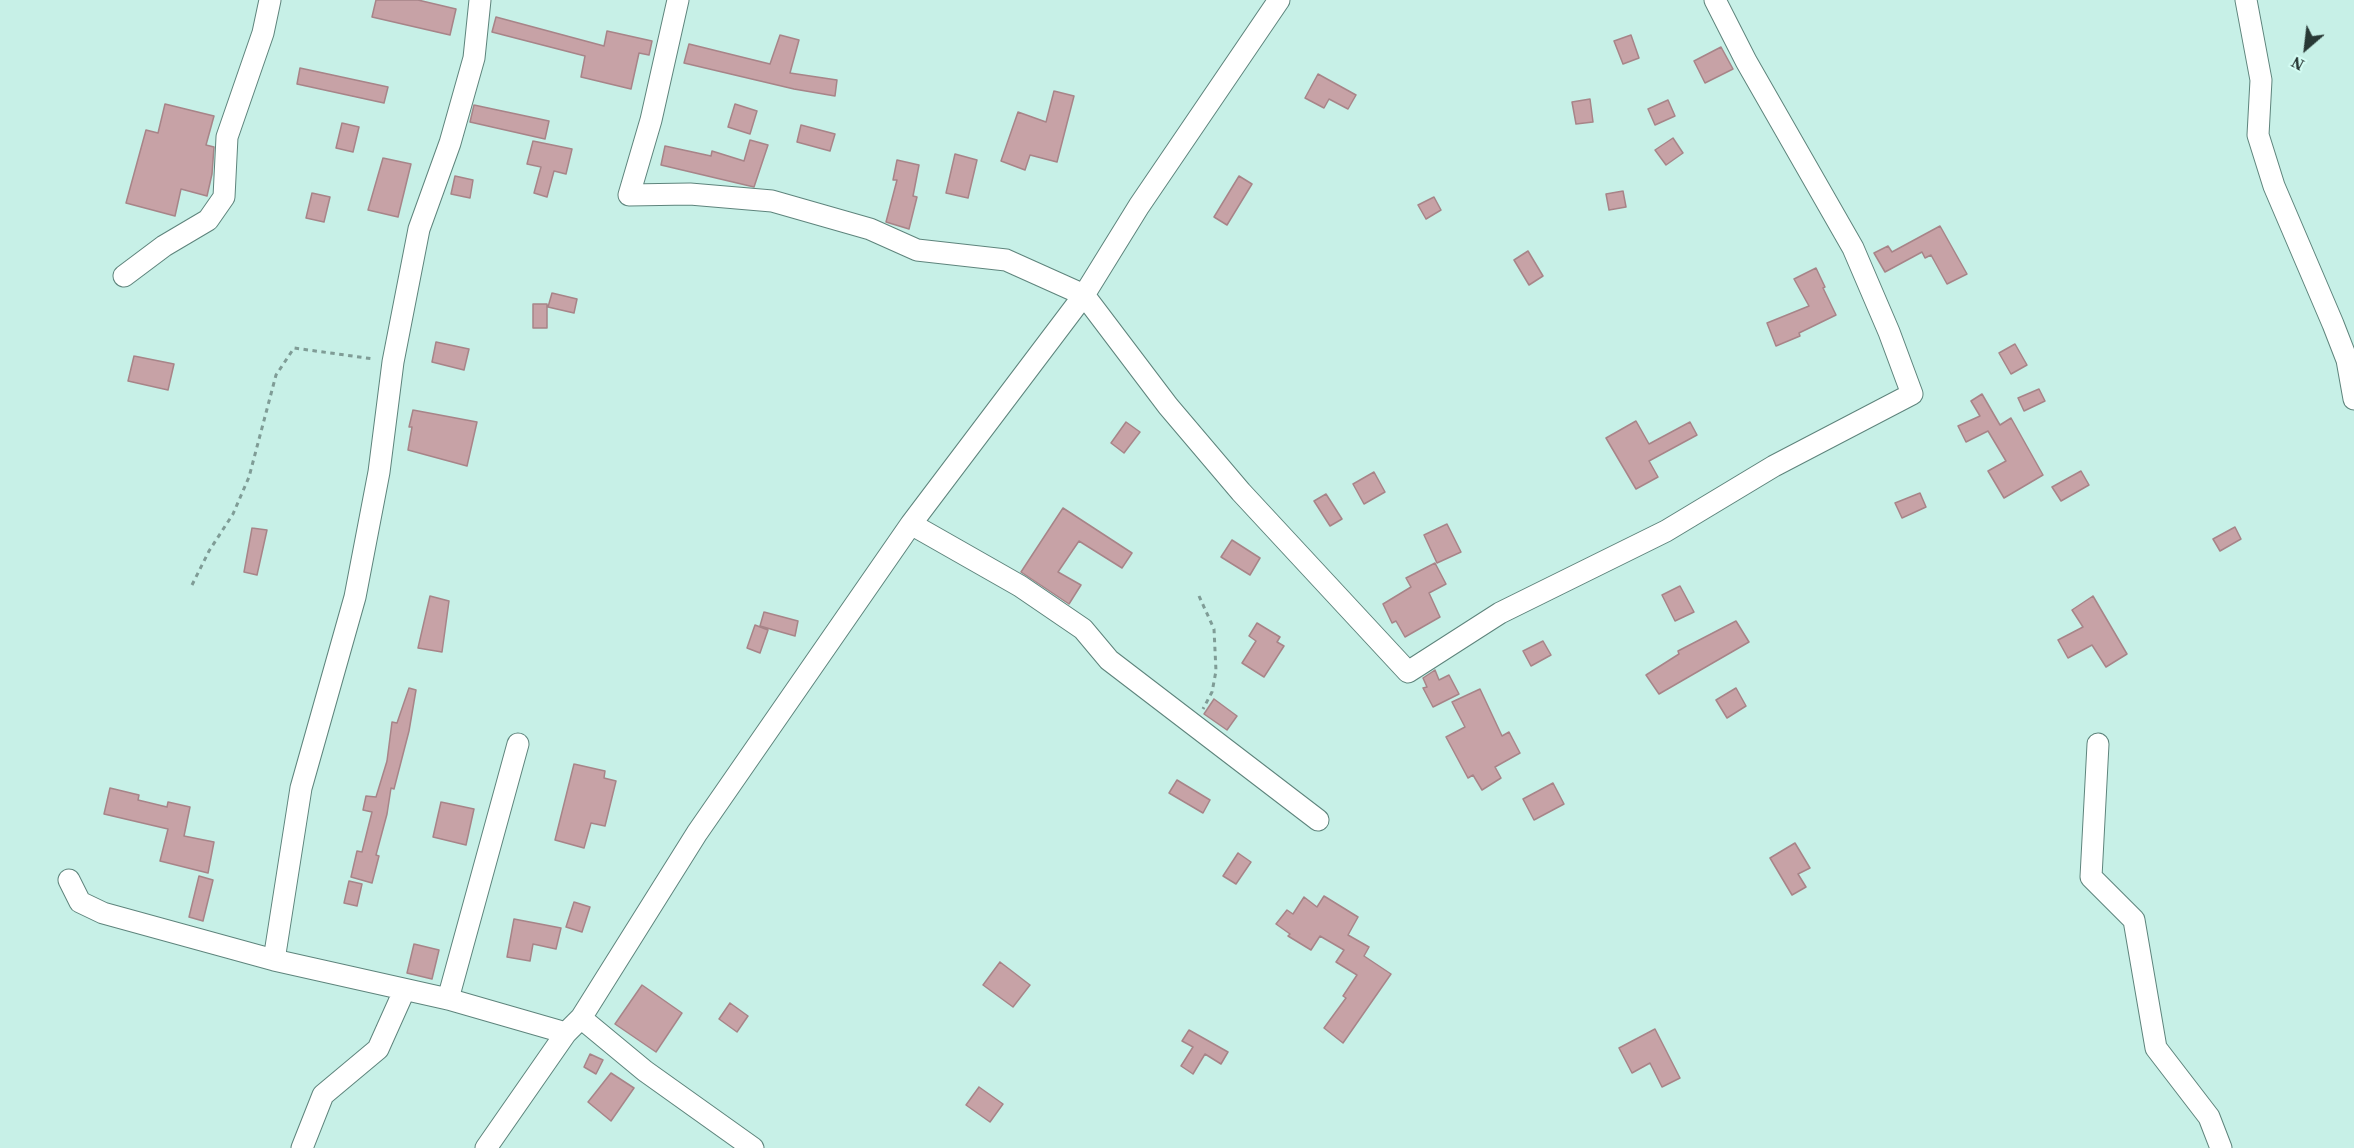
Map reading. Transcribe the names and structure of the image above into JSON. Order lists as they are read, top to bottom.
{
  "north": "bottom left"
}
